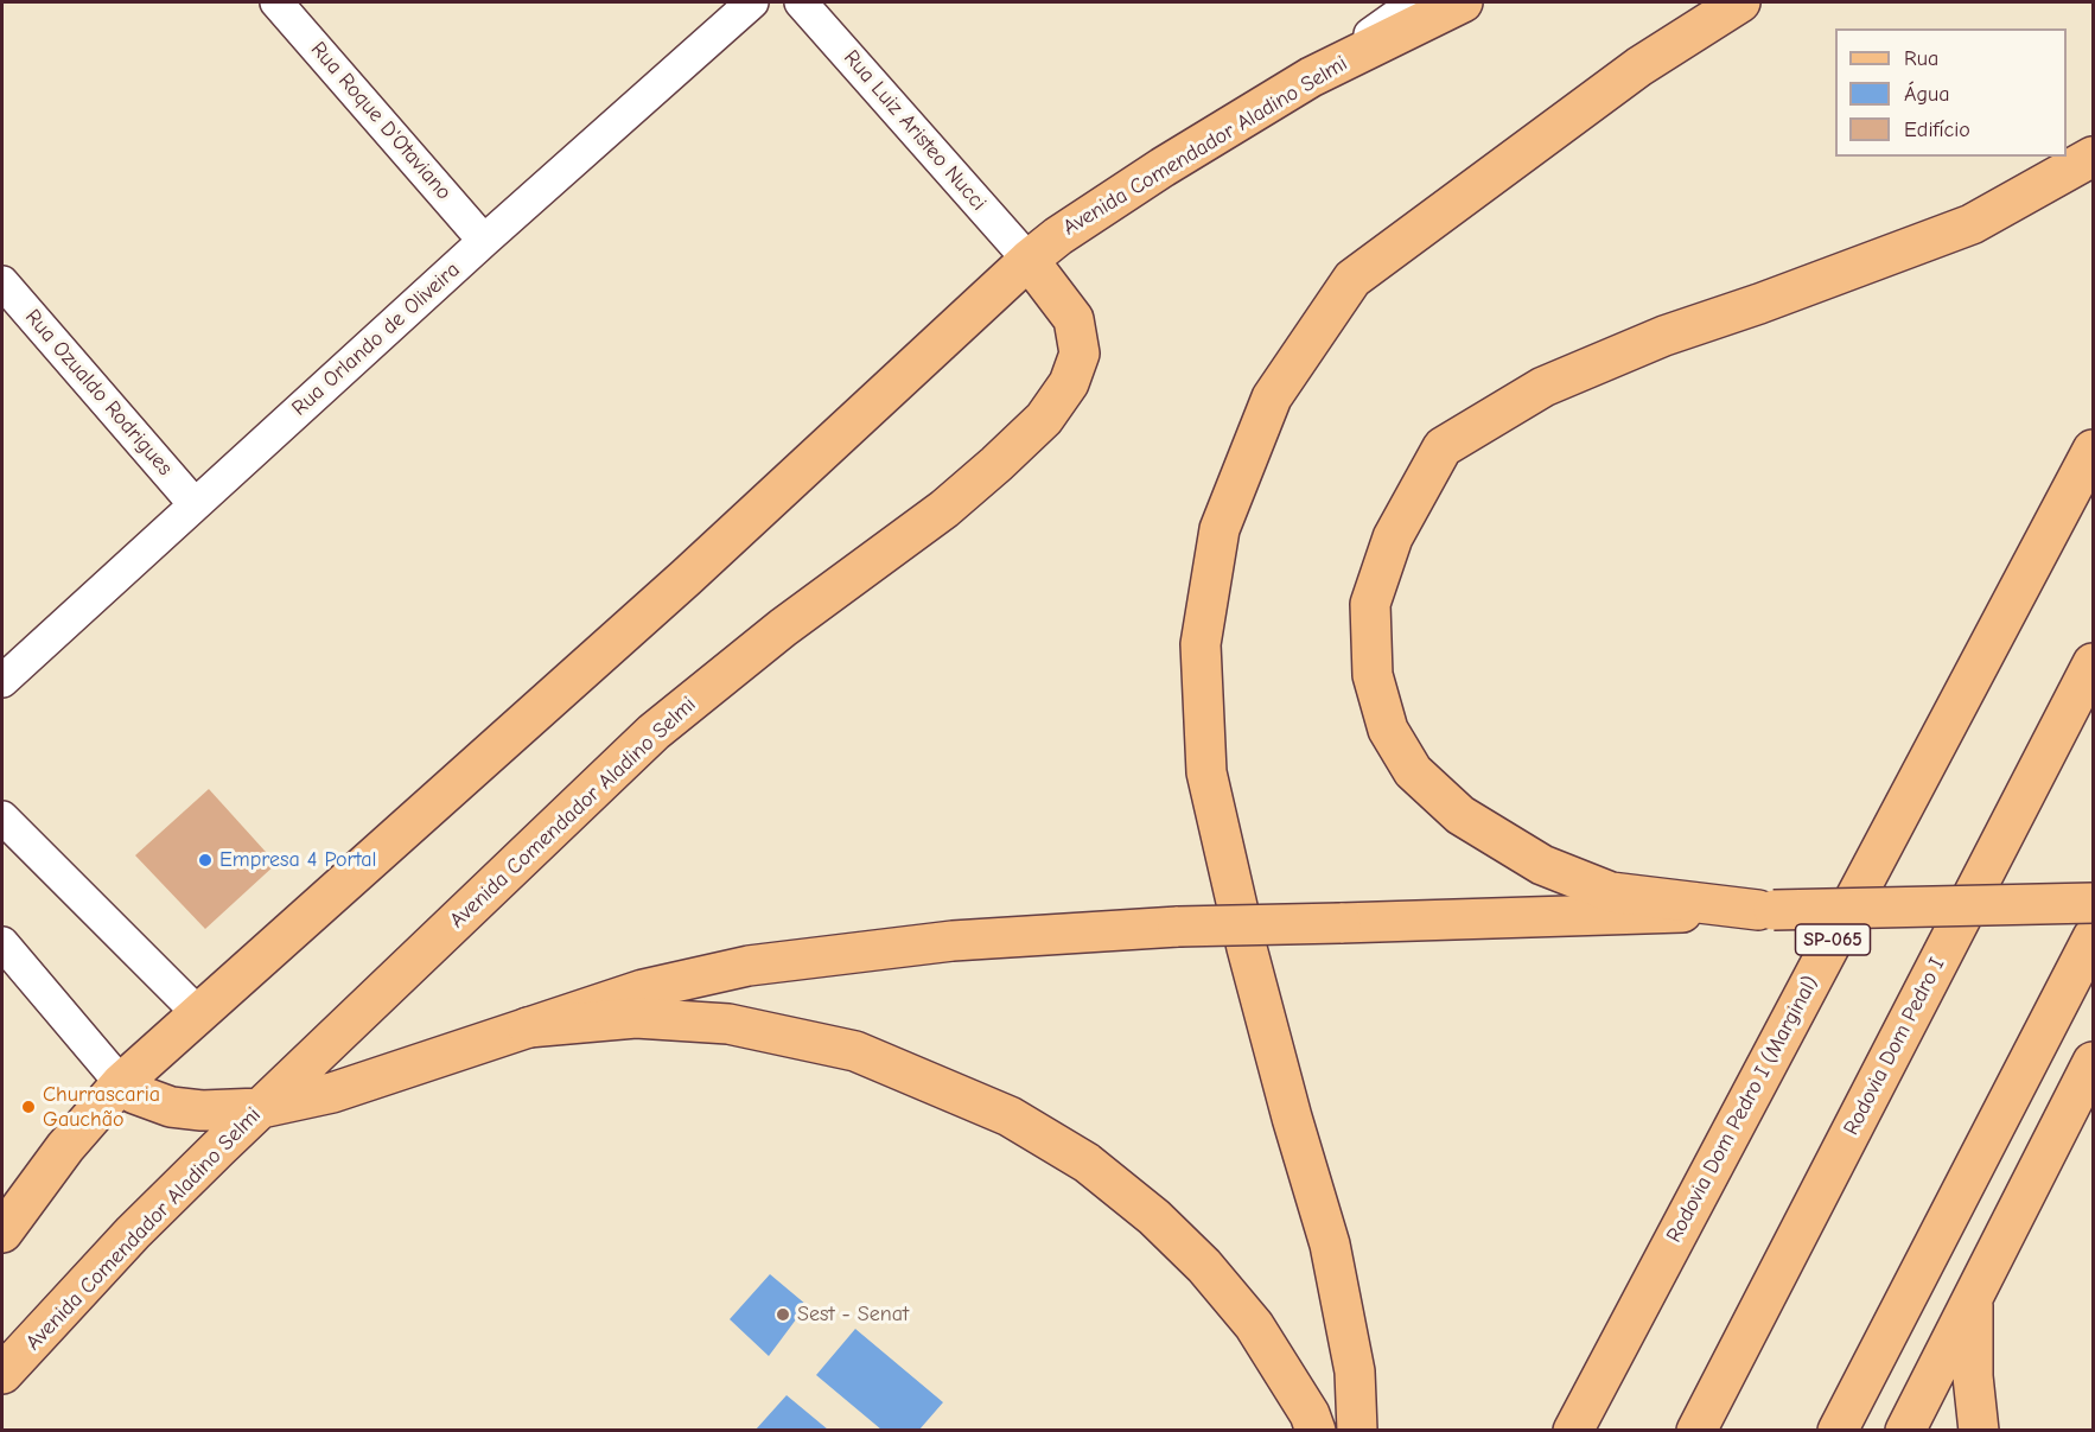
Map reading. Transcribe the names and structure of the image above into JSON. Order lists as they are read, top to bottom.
{
  "streets": {
    "main road": [
      "Avenida Comendador Aladino Selmi",
      "SP-065",
      "Rodovia Dom Pedro I",
      "Rodovia Dom Pedro I (Marginal)"
    ],
    "street": [
      "Rua Roque D'Otaviano",
      "Rua Luiz Aristeo Nucci",
      "Rua Orlando de Oliveira",
      "Rua Ozualdo Rodrigues"
    ]
  },
  "crossings": [
    ["Rua Roque D'Otaviano", "Rua Orlando de Oliveira"],
    ["Rua Luiz Aristeo Nucci", "Avenida Comendador Aladino Selmi"],
    ["Rua Orlando de Oliveira", "Rua Ozualdo Rodrigues"]
  ],
  "places": ["Empresa 4 Portal", "Churrascaria Gauchão", "Sest - Senat"],
  "legend": ["Rua", "Água", "Edifício"]
}
